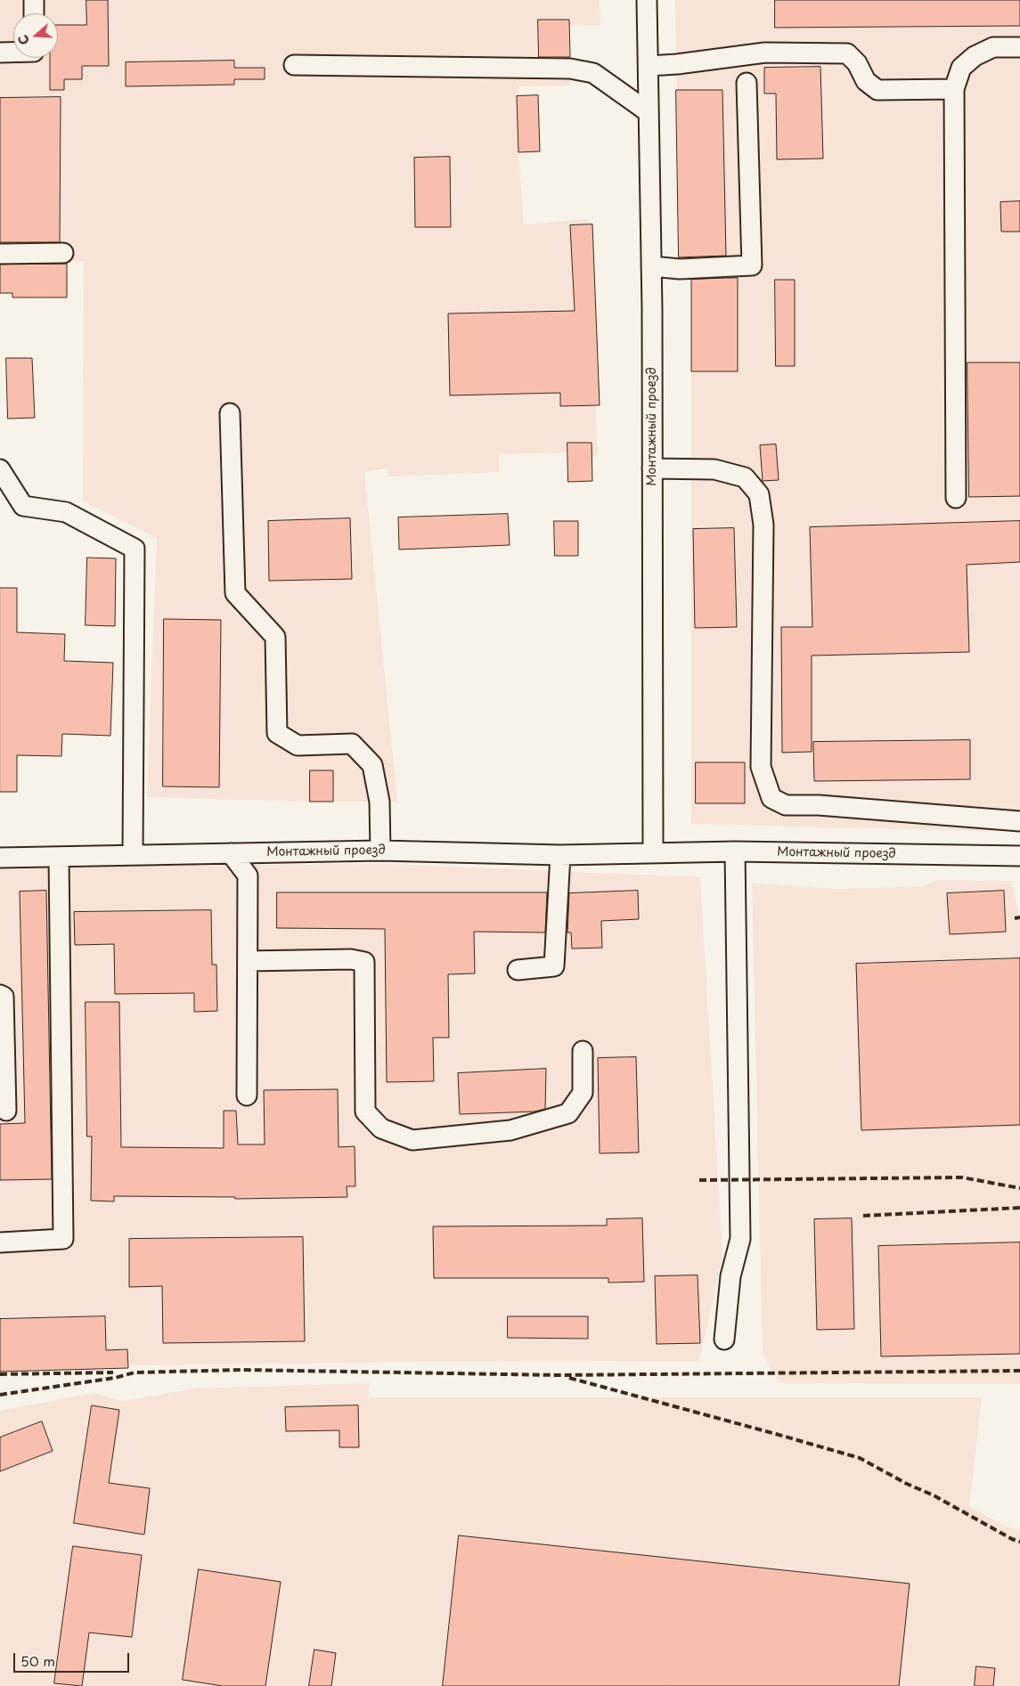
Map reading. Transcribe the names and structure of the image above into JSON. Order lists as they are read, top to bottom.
{
  "streets": {
    "street": ["Монтажный проезд"]
  },
  "scale_bar": "50 m",
  "north": "left"
}
